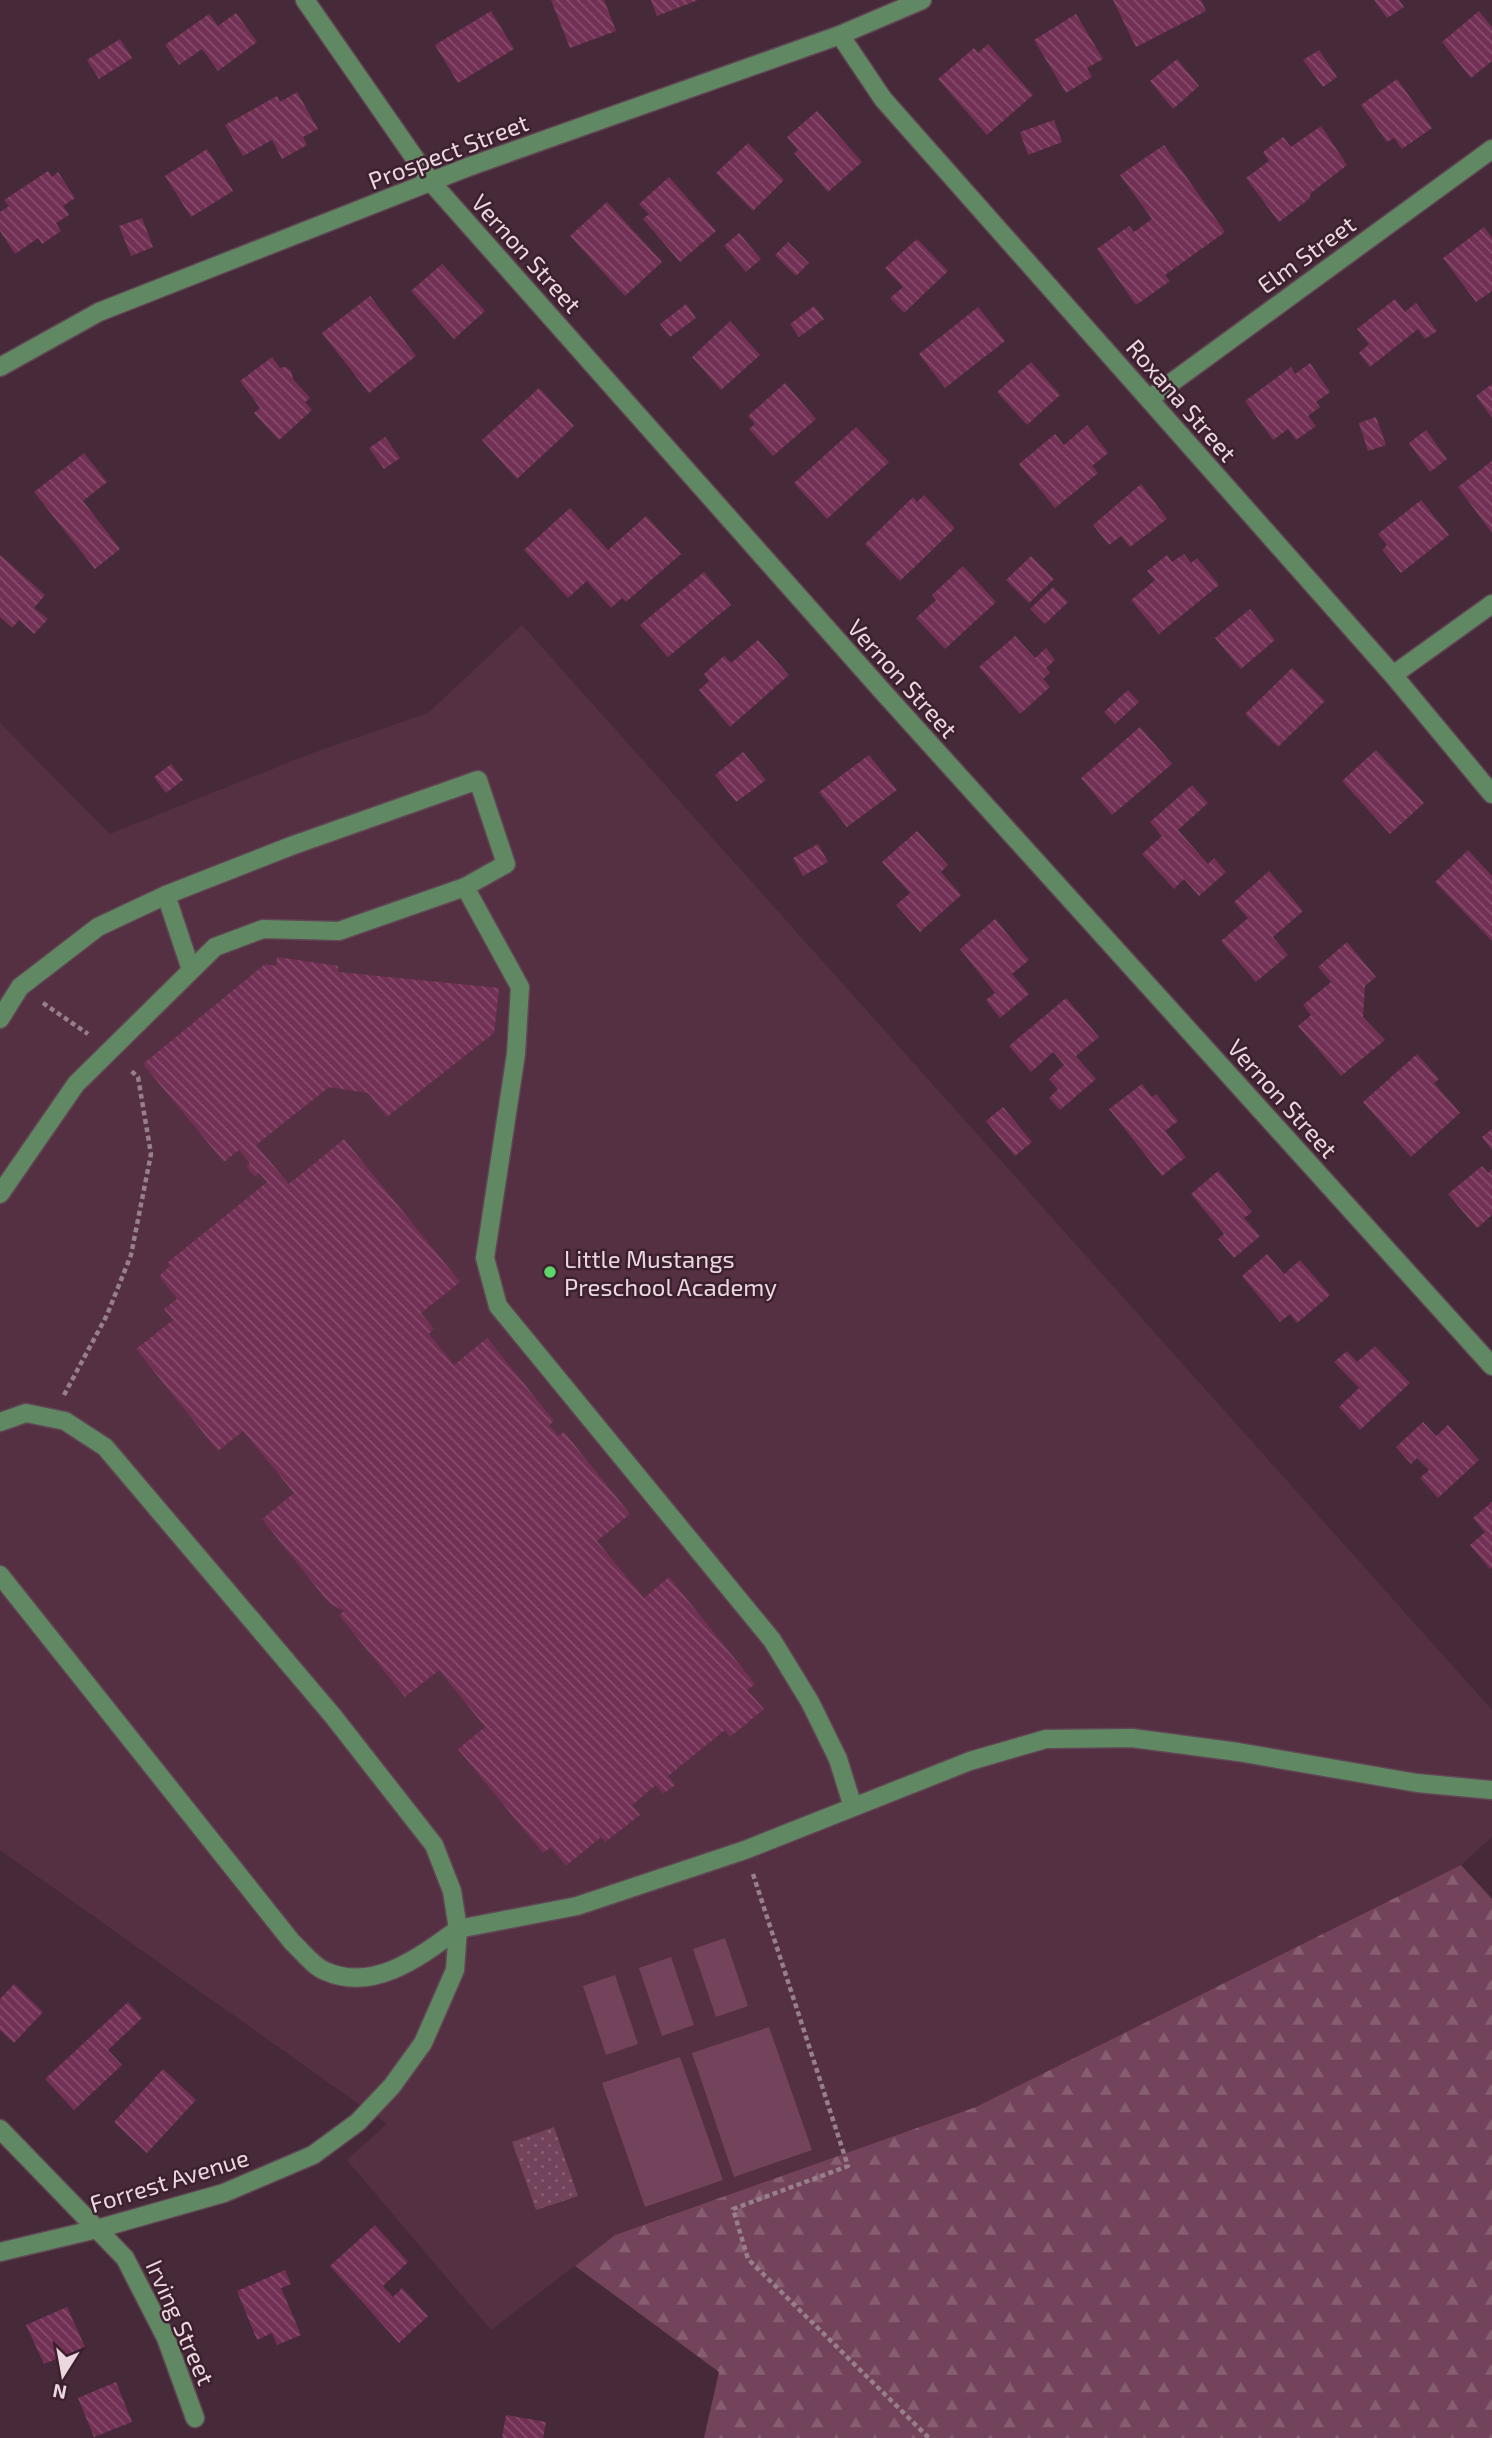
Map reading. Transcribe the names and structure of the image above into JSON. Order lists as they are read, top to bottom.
{
  "streets": {
    "street": [
      "Prospect Street",
      "Vernon Street",
      "Elm Street",
      "Roxana Street",
      "Forrest Avenue",
      "Irving Street"
    ]
  },
  "crossings": [
    ["Prospect Street", "Vernon Street"],
    ["Prospect Street", "Roxana Street"],
    ["Elm Street", "Roxana Street"],
    ["Forrest Avenue", "Irving Street"]
  ],
  "places": ["Little Mustangs Preschool Academy"],
  "north": "bottom"
}
